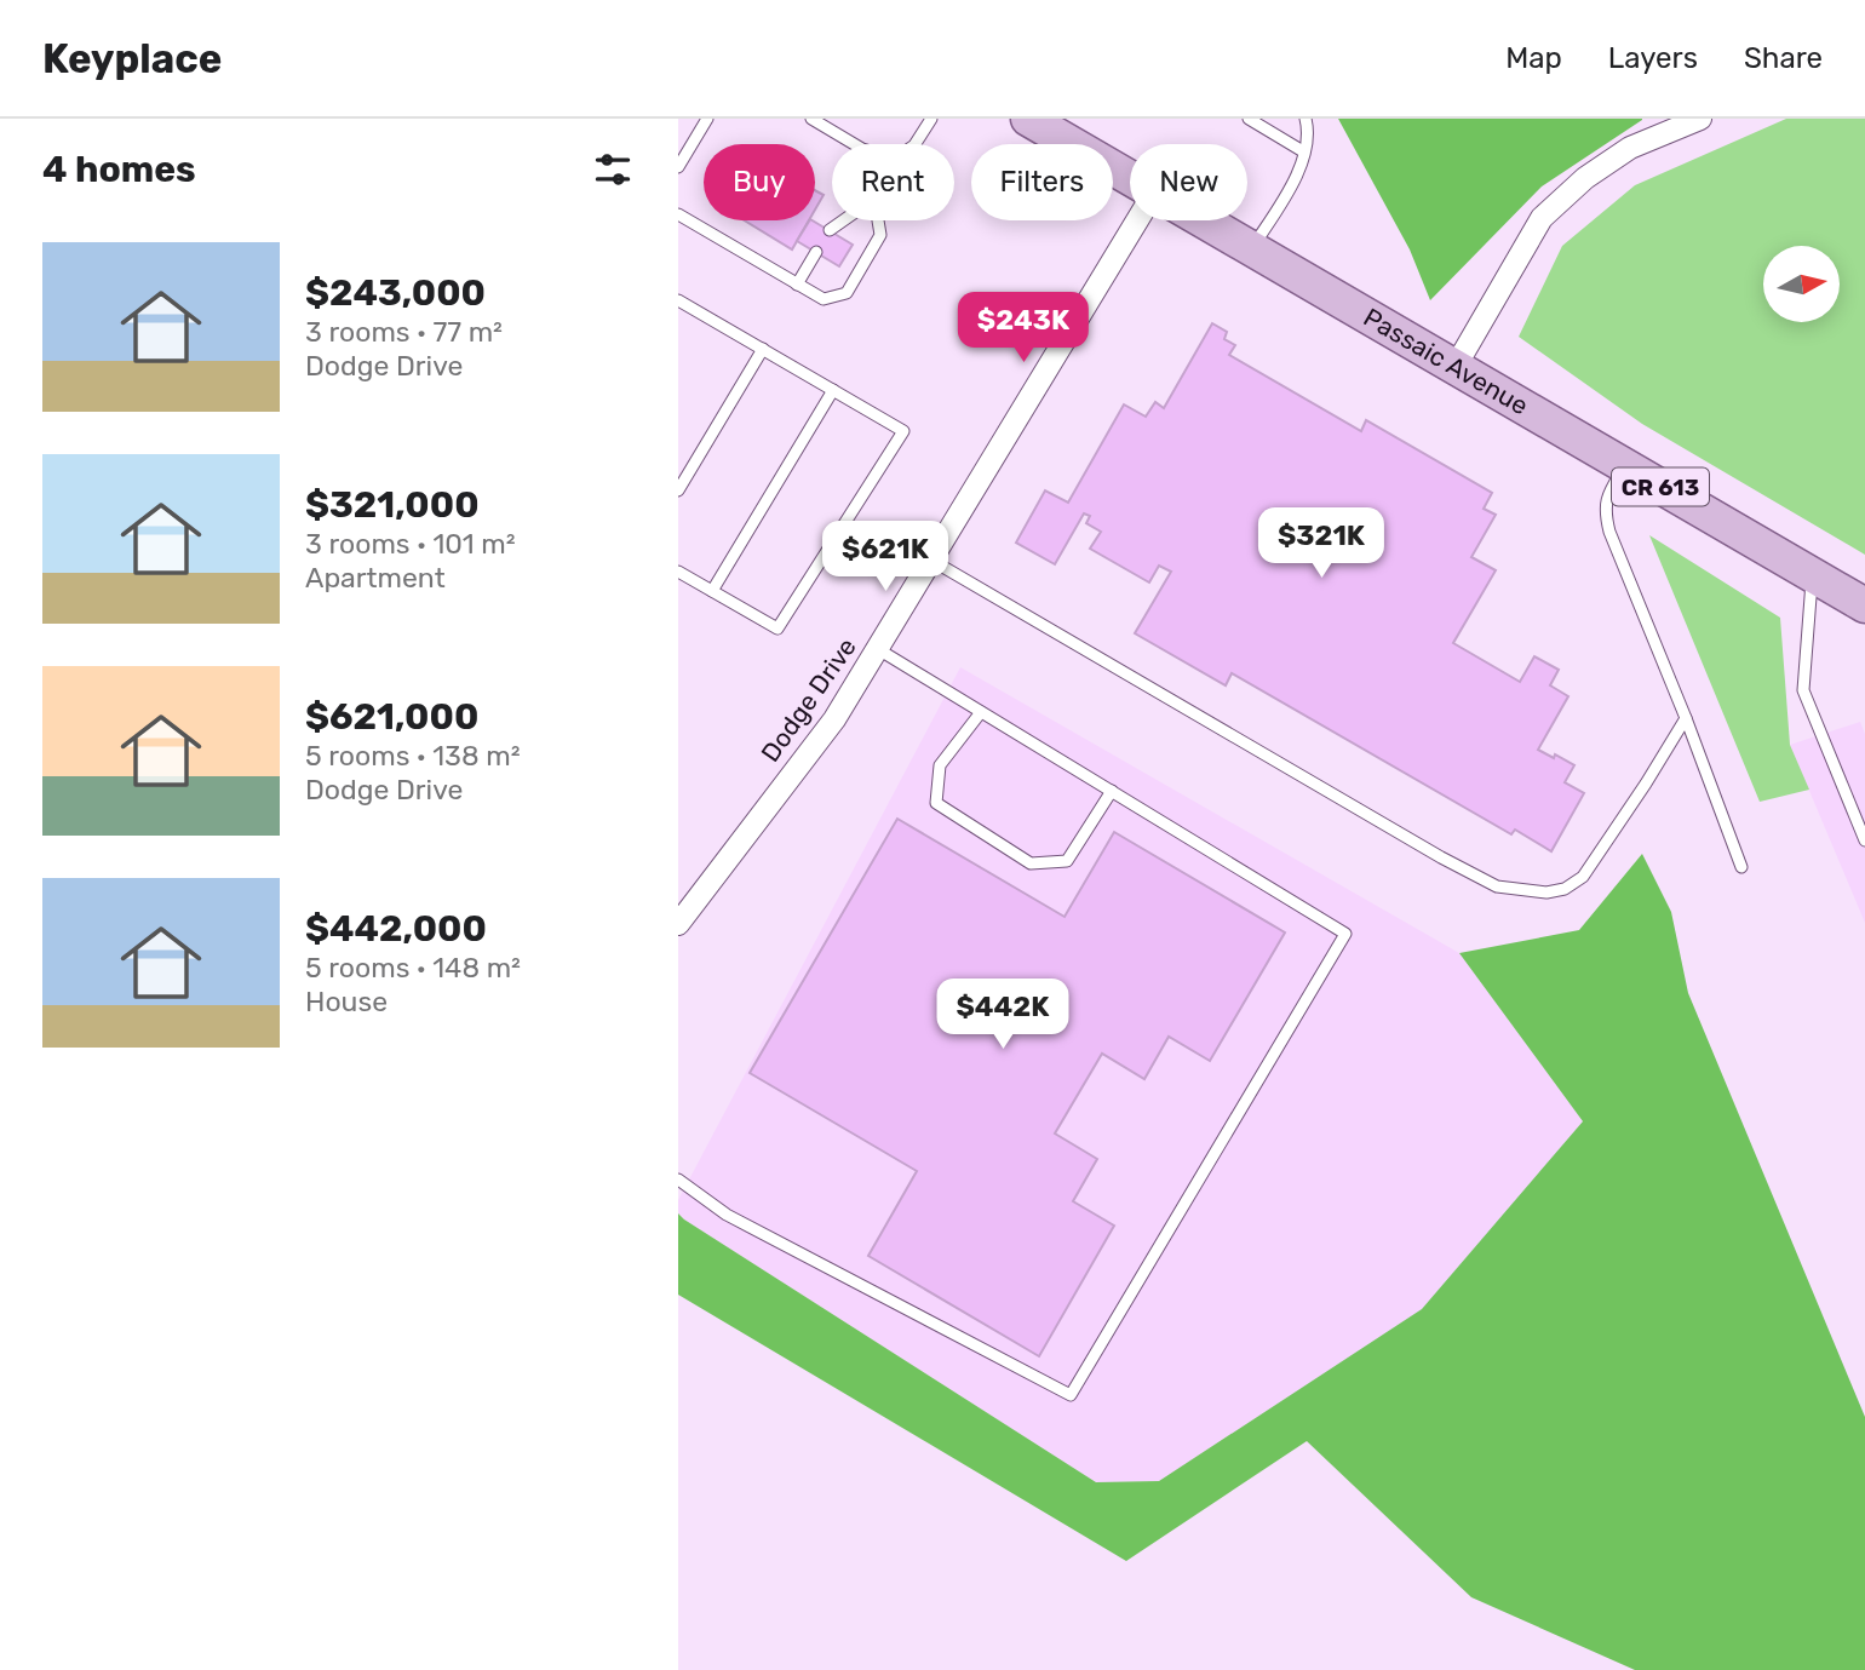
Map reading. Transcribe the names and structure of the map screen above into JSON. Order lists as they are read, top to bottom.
{
  "streets": {
    "main road": ["Passaic Avenue", "CR 613"],
    "street": ["Dodge Drive"]
  },
  "north": "right",
  "page": {
    "header": "Keyplace",
    "nav": ["Map", "Layers", "Share"],
    "heading": "4 homes",
    "chip": [
      "Buy",
      "Rent",
      "Filters",
      "New"
    ],
    "list": [
      {
        "name": "$243,000",
        "note": "3 rooms · 77 m² · Dodge Drive"
      },
      {
        "name": "$321,000",
        "note": "3 rooms · 101 m² · Apartment"
      },
      {
        "name": "$621,000",
        "note": "5 rooms · 138 m² · Dodge Drive"
      },
      {
        "name": "$442,000",
        "note": "5 rooms · 148 m² · House"
      }
    ],
    "price": [
      "$243K",
      "$321K",
      "$621K",
      "$442K"
    ]
  }
}
